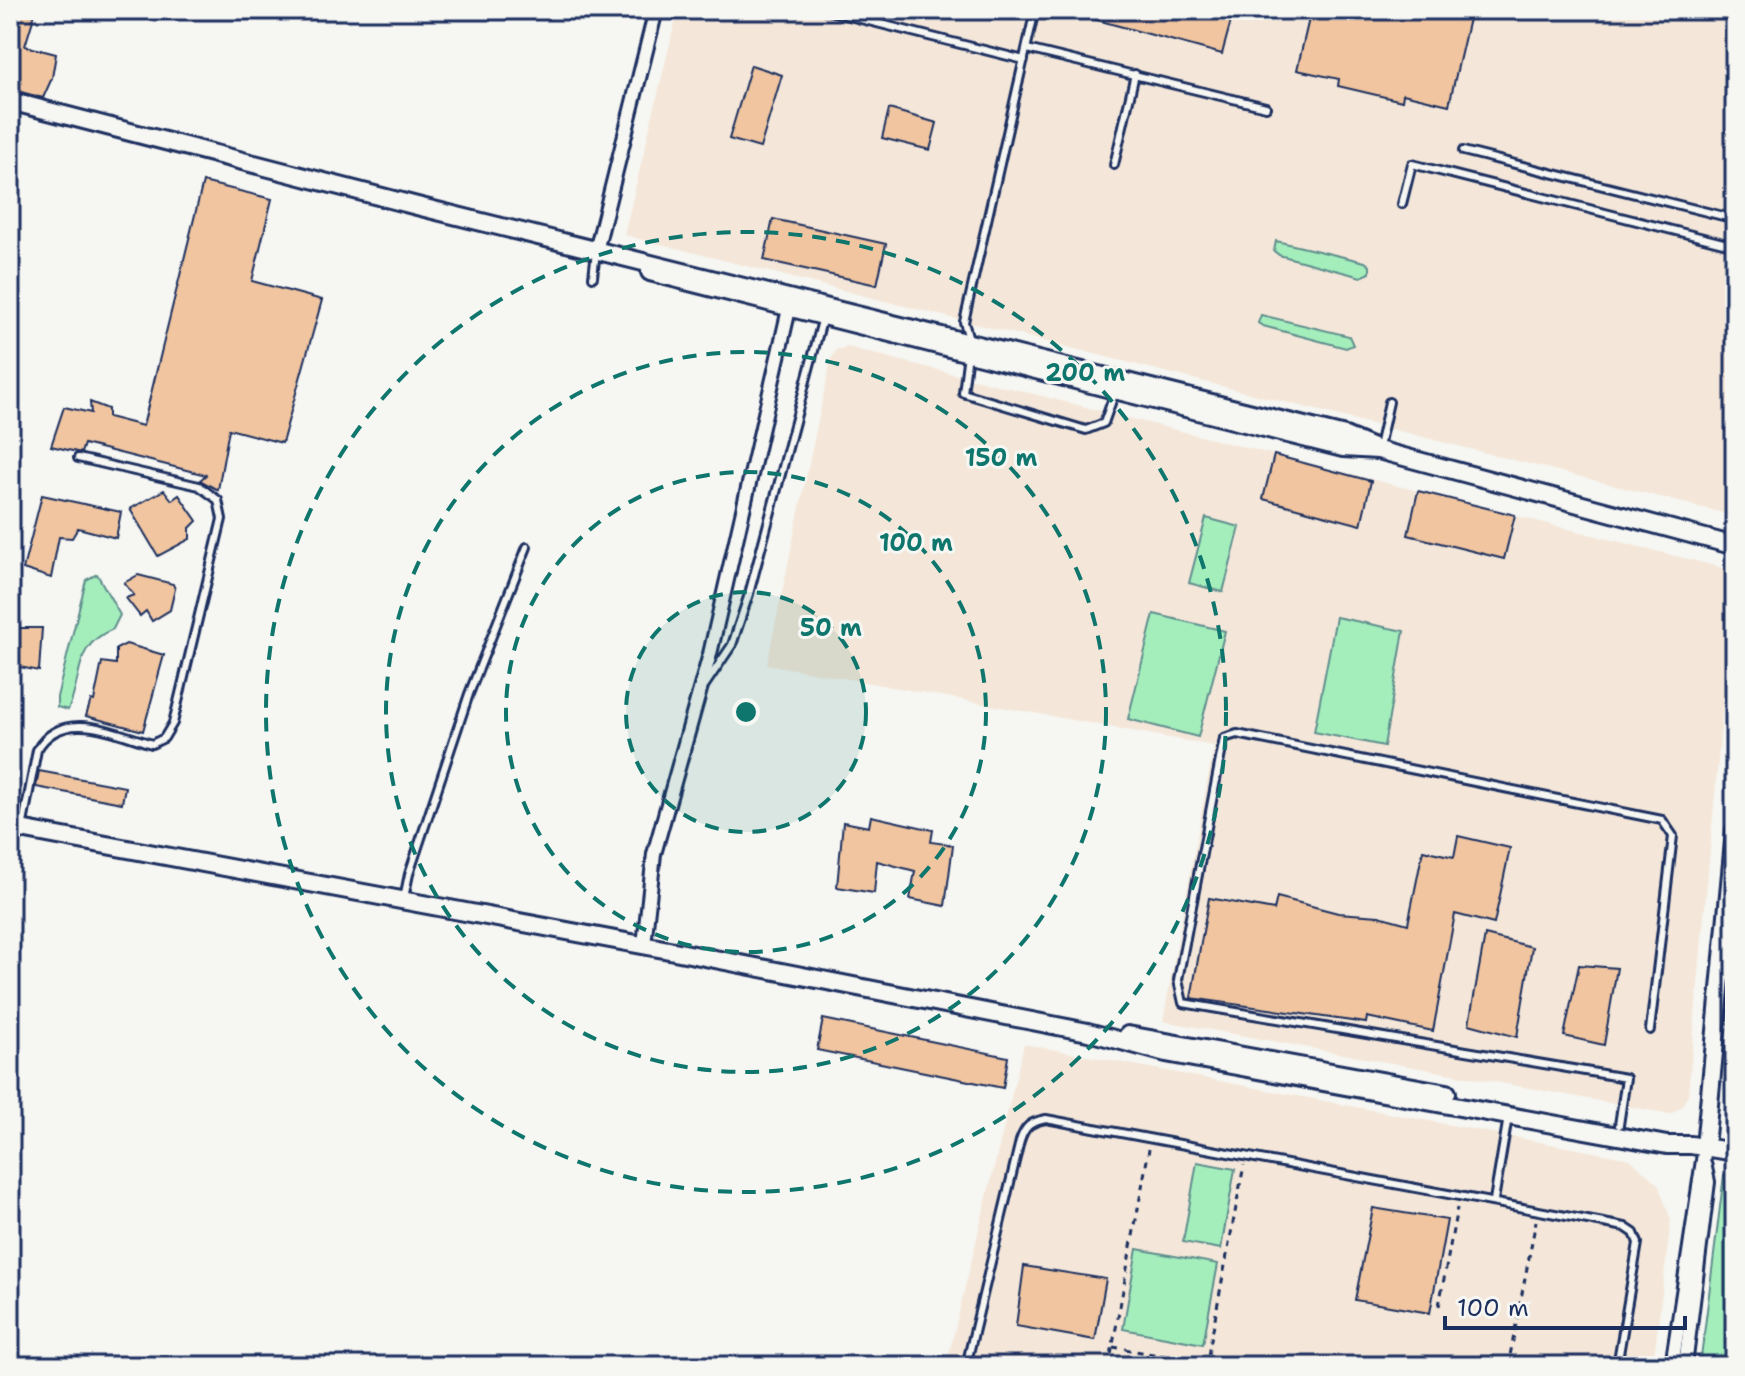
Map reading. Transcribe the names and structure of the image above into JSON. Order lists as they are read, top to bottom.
{
  "scale_bar": "100 m",
  "rings": [
    "200 m",
    "150 m",
    "100 m",
    "50 m"
  ]
}
